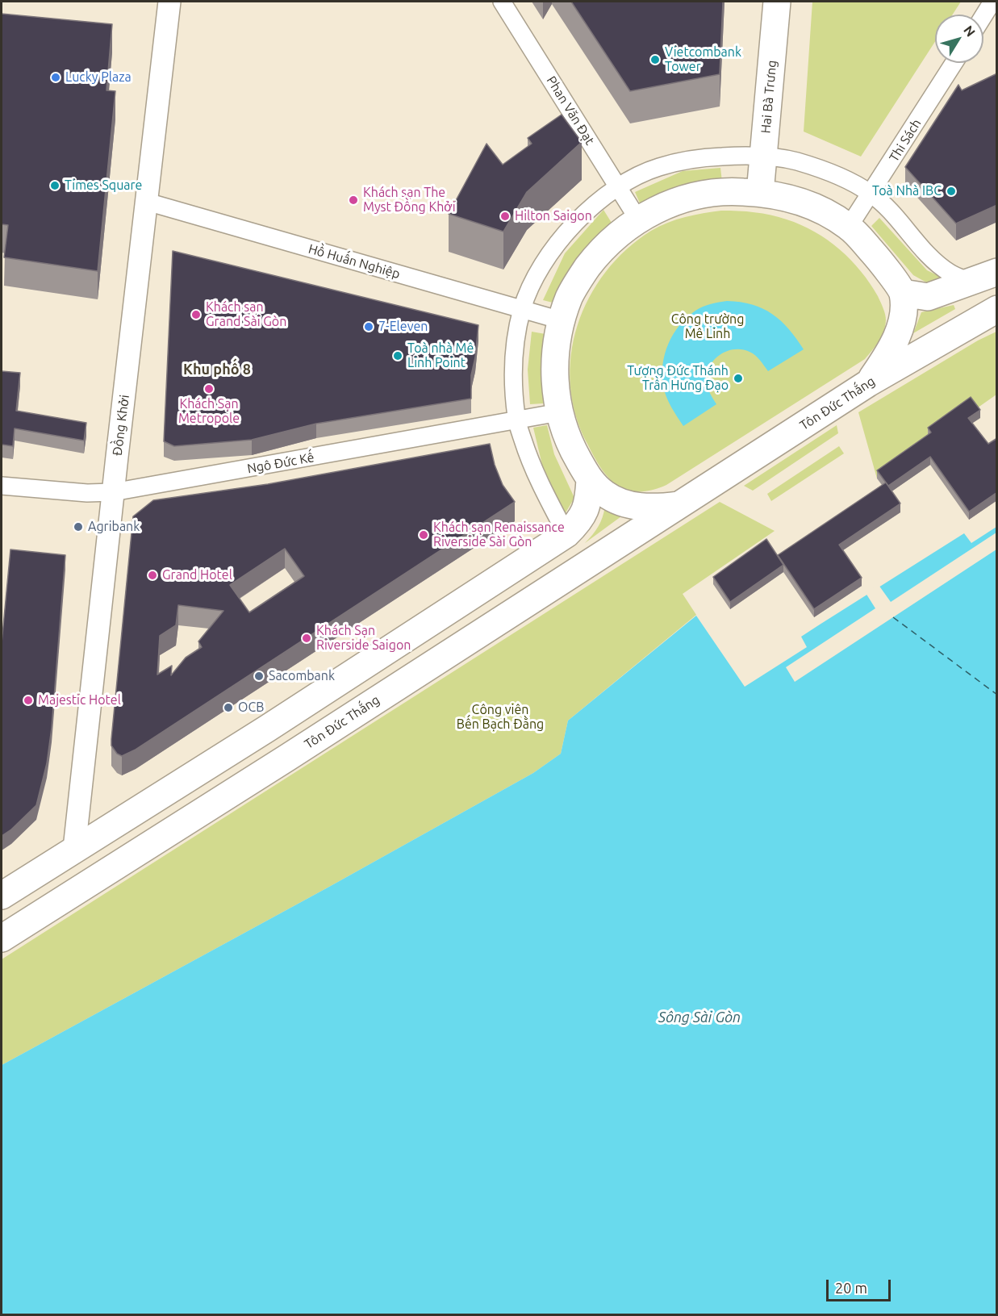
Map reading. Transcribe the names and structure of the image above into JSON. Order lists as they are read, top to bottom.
{
  "streets": {
    "main road": ["Hai Bà Trưng", "Tôn Đức Thắng", "Tôn Ðức Thắng"],
    "street": [
      "Phan Văn Ðạt",
      "Thi Sách",
      "Hồ Huấn Nghiệp",
      "Ðồng Khởi",
      "Ngô Ðức Kế"
    ]
  },
  "crossings": [
    ["Hồ Huấn Nghiệp", "Ðồng Khởi"],
    ["Tôn Đức Thắng", "Tôn Ðức Thắng"],
    ["Ðồng Khởi", "Ngô Ðức Kế"]
  ],
  "districts": ["Khu phố 8"],
  "water": ["Sông Sài Gòn"],
  "parks": ["Công trường Mê Linh", "Công viên Bến Bạch Đằng"],
  "places": [
    "Vietcombank Tower",
    "Lucky Plaza",
    "Times Square",
    "Toà Nhà IBC",
    "Khách sạn The Myst Đồng Khởi",
    "Hilton Saigon",
    "Khách sạn Grand Sài Gòn",
    "7-Eleven",
    "Toà nhà Mê Linh Point",
    "Tượng Đức Thánh Trần Hưng Đạo",
    "Khách Sạn Metropole",
    "Agribank",
    "Khách sạn Renaissance Riverside Sài Gòn",
    "Grand Hotel",
    "Khách Sạn Riverside Saigon",
    "Sacombank",
    "Majestic Hotel",
    "OCB"
  ],
  "scale_bar": "20 m",
  "north": "top right"
}
